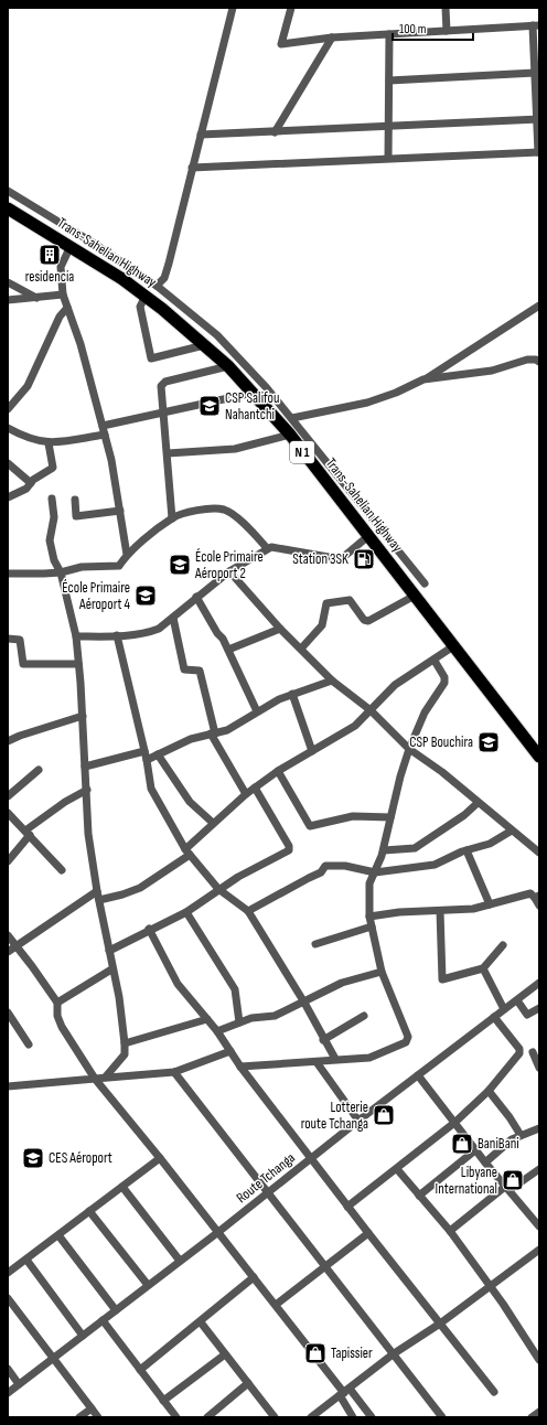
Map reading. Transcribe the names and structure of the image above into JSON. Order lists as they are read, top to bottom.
{
  "streets": {
    "highway": ["Trans-Sahelian Highway", "N 1"],
    "street": ["Route Tchanga"]
  },
  "places": {
    "building": ["residencia"],
    "school or university": [
      "CSP Salifou Nahantchi",
      "École Primaire Aéroport 2",
      "École Primaire Aéroport 4",
      "CSP Bouchira",
      "CES Aéroport"
    ],
    "fuel station": ["Station 3SK"],
    "shop": [
      "Lotterie route Tchanga",
      "BaniBani",
      "Libyane International",
      "Tapissier"
    ]
  },
  "scale_bar": "100 m"
}
